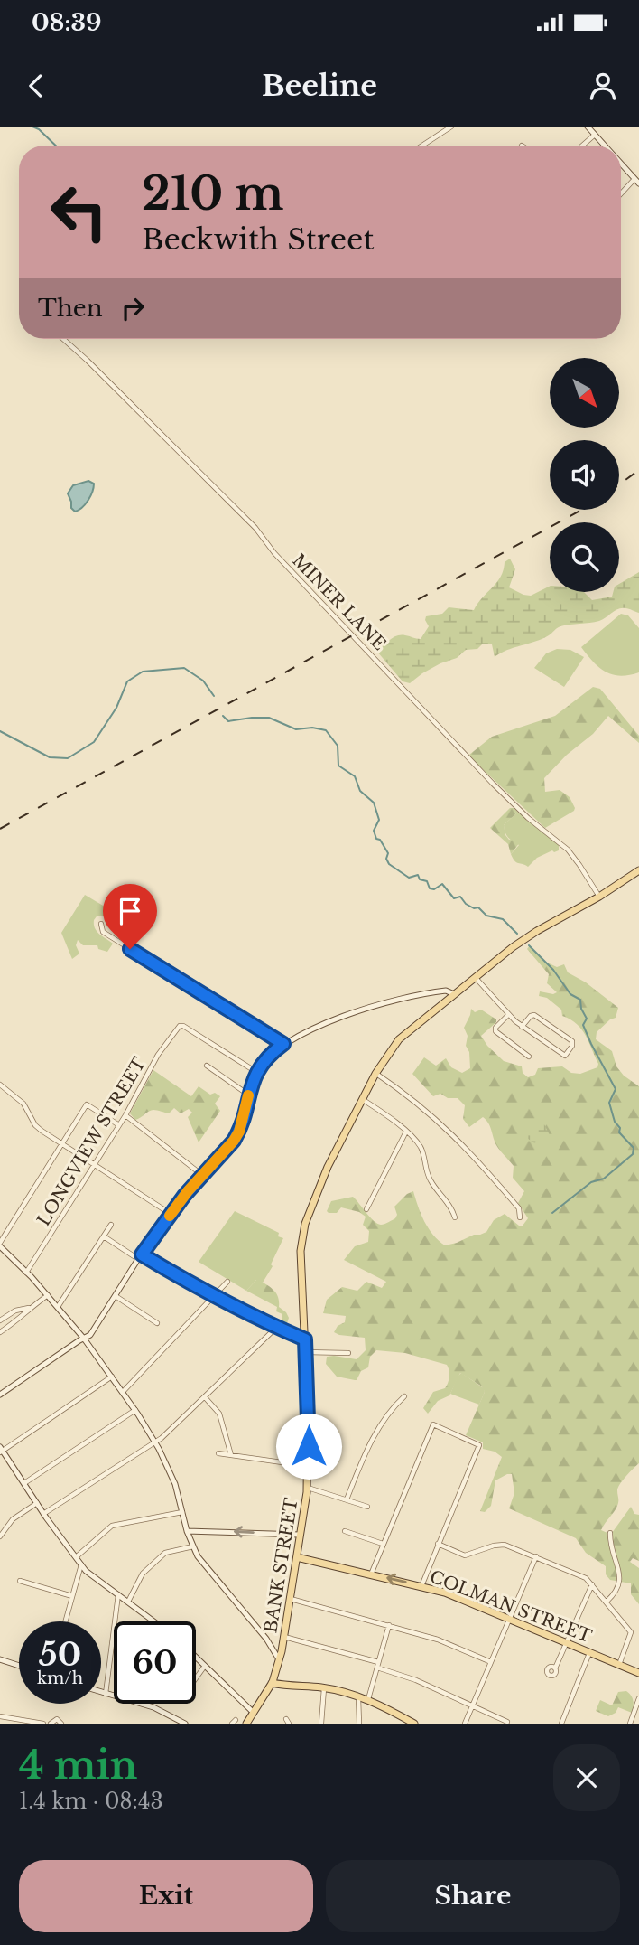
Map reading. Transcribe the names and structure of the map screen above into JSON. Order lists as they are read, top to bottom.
{
  "streets": {
    "main road": ["BANK STREET", "COLMAN STREET"],
    "street": ["MINER LANE", "LONGVIEW STREET"]
  },
  "crossings": [
    ["MINER LANE", "BANK STREET"],
    ["BANK STREET", "COLMAN STREET"]
  ],
  "north": "bottom right",
  "page": {
    "status": "08:39",
    "header": "Beeline",
    "turn": ["210 m", "Beckwith Street"],
    "then": "Then",
    "speed": "50 km/h",
    "limit": "60",
    "heading": ["4 min", "1.4 km · 08:43"],
    "buttons": ["Exit", "Share"]
  }
}
